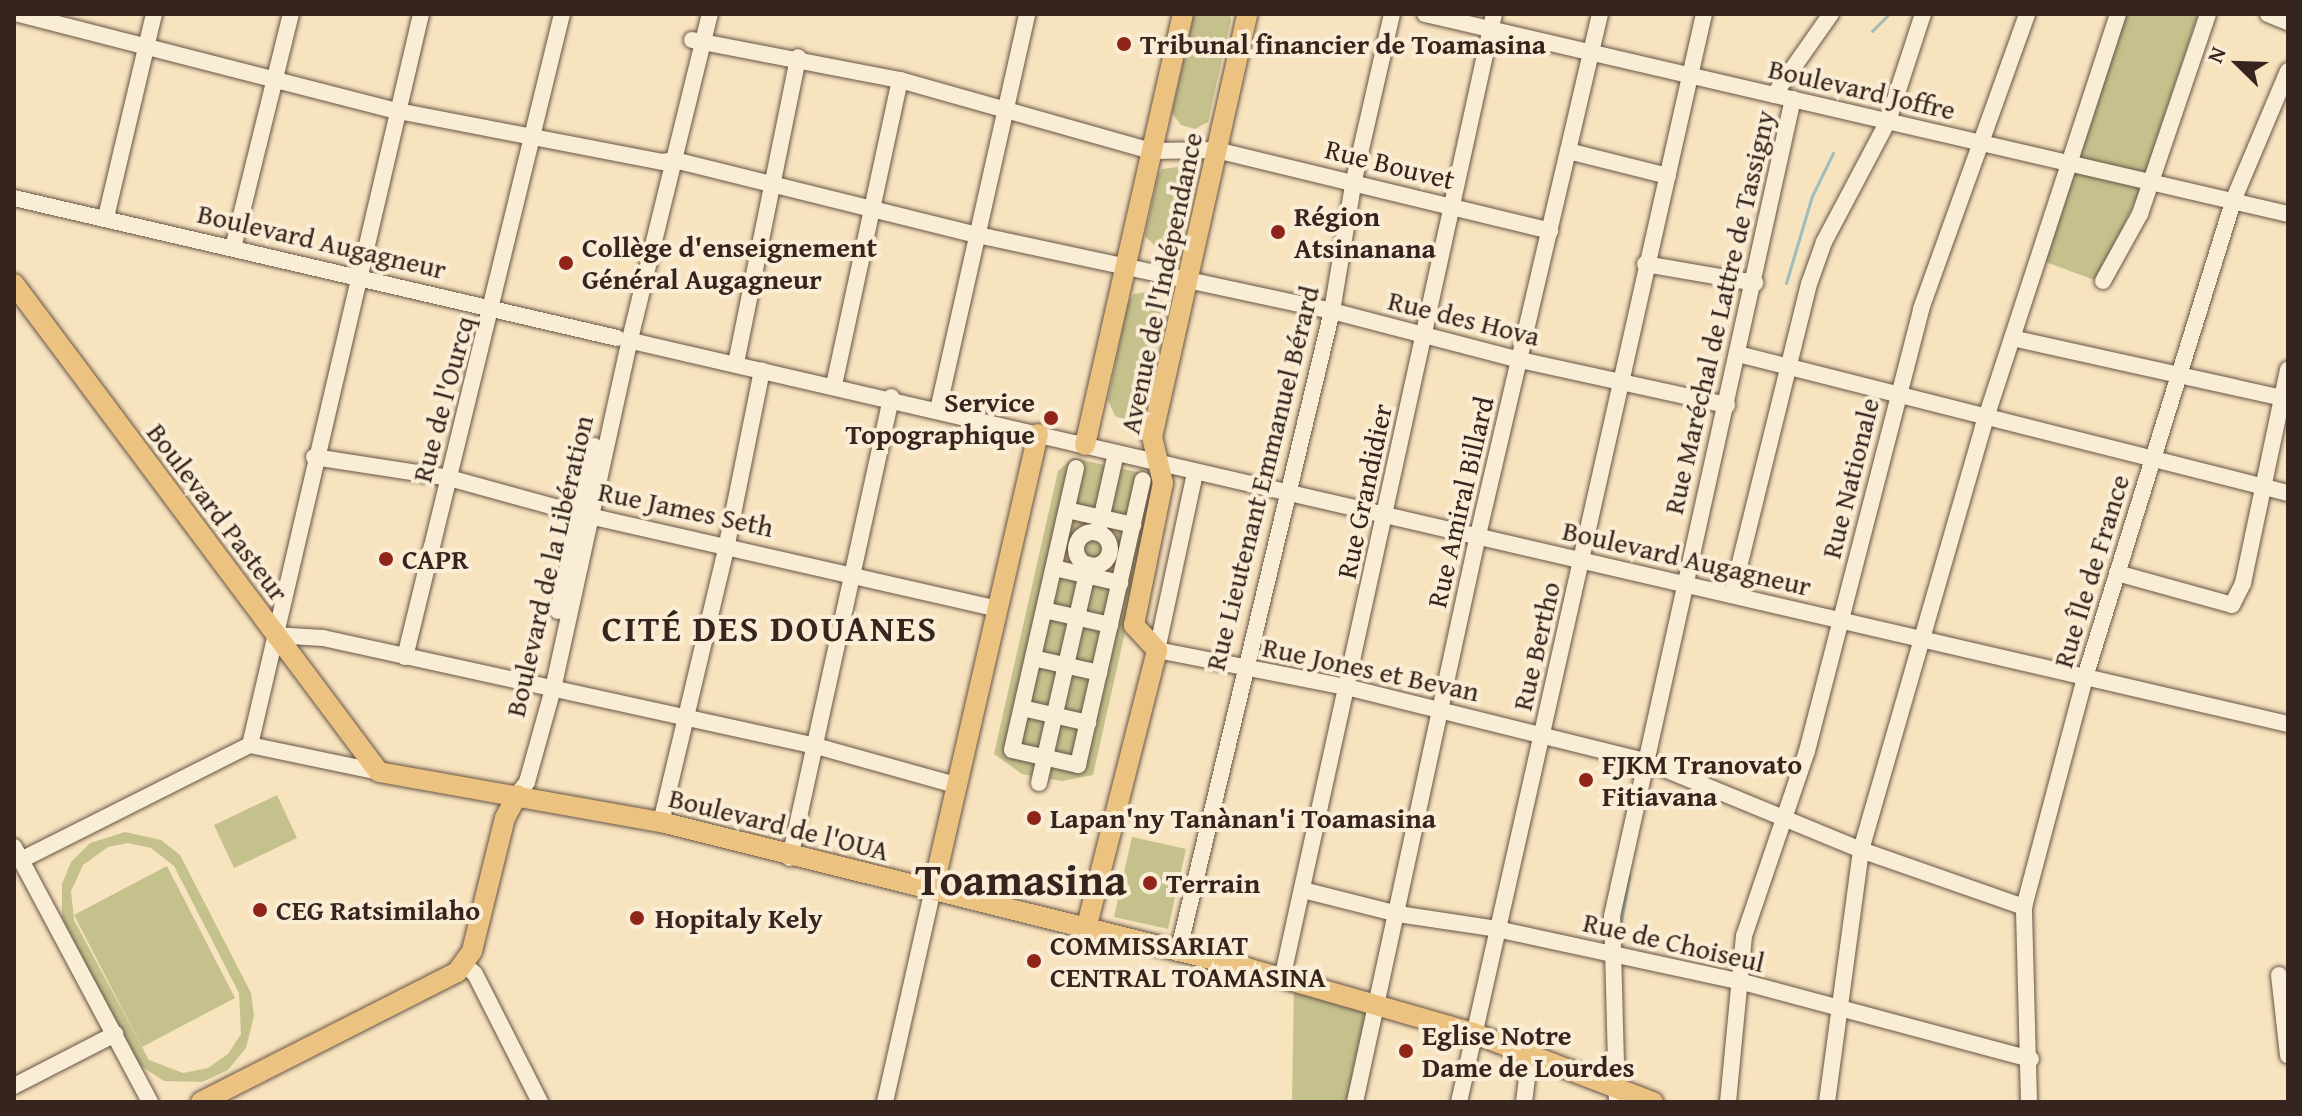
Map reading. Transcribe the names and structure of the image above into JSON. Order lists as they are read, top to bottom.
{
  "streets": {
    "main road": [
      "Avenue de l'Indépendance",
      "Boulevard Pasteur",
      "Boulevard de la Libération",
      "Boulevard de l'OUA"
    ],
    "street": [
      "Boulevard Joffre",
      "Rue Bouvet",
      "Boulevard Augagneur",
      "Rue Maréchal de Lattre de Tassigny",
      "Rue des Hova",
      "Rue de l'Ourcq",
      "Rue Lieutenant Emmanuel Bérard",
      "Rue Nationale",
      "Rue Grandidier",
      "Rue Amiral Billard",
      "Rue James Seth",
      "Rue Île de France",
      "Rue Bertho",
      "Rue Jones et Bevan",
      "Rue de Choiseul"
    ]
  },
  "crossings": [
    ["Boulevard Joffre", "Rue Maréchal de Lattre de Tassigny"],
    ["Boulevard Joffre", "Rue Nationale"],
    ["Boulevard Joffre", "Rue Grandidier"],
    ["Boulevard Joffre", "Rue Amiral Billard"],
    ["Boulevard Joffre", "Rue Île de France"],
    ["Boulevard Joffre", "Rue Bertho"],
    ["Rue Bouvet", "Avenue de l'Indépendance"],
    ["Rue Bouvet", "Rue Lieutenant Emmanuel Bérard"],
    ["Rue Bouvet", "Rue Grandidier"],
    ["Rue Bouvet", "Rue Amiral Billard"],
    ["Rue Bouvet", "Boulevard de la Libération"],
    ["Boulevard Augagneur", "Avenue de l'Indépendance"],
    ["Boulevard Augagneur", "Rue Maréchal de Lattre de Tassigny"],
    ["Boulevard Augagneur", "Rue de l'Ourcq"],
    ["Boulevard Augagneur", "Rue Lieutenant Emmanuel Bérard"],
    ["Boulevard Augagneur", "Rue Nationale"],
    ["Boulevard Augagneur", "Rue Grandidier"],
    ["Boulevard Augagneur", "Rue Amiral Billard"],
    ["Boulevard Augagneur", "Boulevard de la Libération"],
    ["Boulevard Augagneur", "Rue Île de France"],
    ["Boulevard Augagneur", "Rue Bertho"],
    ["Avenue de l'Indépendance", "Rue des Hova"],
    ["Avenue de l'Indépendance", "Rue Jones et Bevan"],
    ["Rue Maréchal de Lattre de Tassigny", "Rue des Hova"],
    ["Rue Maréchal de Lattre de Tassigny", "Rue Jones et Bevan"],
    ["Rue Maréchal de Lattre de Tassigny", "Boulevard de l'OUA"],
    ["Rue Maréchal de Lattre de Tassigny", "Rue de Choiseul"],
    ["Rue des Hova", "Rue de l'Ourcq"],
    ["Rue des Hova", "Rue Lieutenant Emmanuel Bérard"],
    ["Rue des Hova", "Rue Grandidier"],
    ["Rue des Hova", "Rue Amiral Billard"],
    ["Rue des Hova", "Boulevard de la Libération"],
    ["Rue des Hova", "Rue Bertho"],
    ["Rue de l'Ourcq", "Rue James Seth"],
    ["Rue Lieutenant Emmanuel Bérard", "Rue Jones et Bevan"],
    ["Rue Lieutenant Emmanuel Bérard", "Boulevard de l'OUA"],
    ["Rue Nationale", "Rue Jones et Bevan"],
    ["Rue Nationale", "Rue de Choiseul"],
    ["Rue Grandidier", "Rue Jones et Bevan"],
    ["Rue Grandidier", "Boulevard de l'OUA"],
    ["Rue Grandidier", "Rue de Choiseul"],
    ["Rue Amiral Billard", "Rue Jones et Bevan"],
    ["Rue Amiral Billard", "Boulevard de l'OUA"],
    ["Rue Amiral Billard", "Rue de Choiseul"],
    ["Rue James Seth", "Boulevard de la Libération"],
    ["Boulevard Pasteur", "Boulevard de l'OUA"],
    ["Boulevard de la Libération", "Boulevard de l'OUA"],
    ["Rue Île de France", "Rue Jones et Bevan"],
    ["Rue Île de France", "Rue de Choiseul"],
    ["Rue Bertho", "Rue Jones et Bevan"],
    ["Rue Bertho", "Boulevard de l'OUA"],
    ["Rue Bertho", "Rue de Choiseul"]
  ],
  "districts": ["CITÉ DES DOUANES", "Toamasina"],
  "places": [
    "Tribunal financier de Toamasina",
    "Région Atsinanana",
    "Collège d'enseignement Général Augagneur",
    "Service Topographique",
    "CAPR",
    "FJKM Tranovato Fitiavana",
    "Lapan'ny Tanànan'i Toamasina",
    "Terrain",
    "CEG Ratsimilaho",
    "Hopitaly Kely",
    "COMMISSARIAT CENTRAL TOAMASINA",
    "Eglise Notre Dame de Lourdes"
  ],
  "north": "top left"
}
